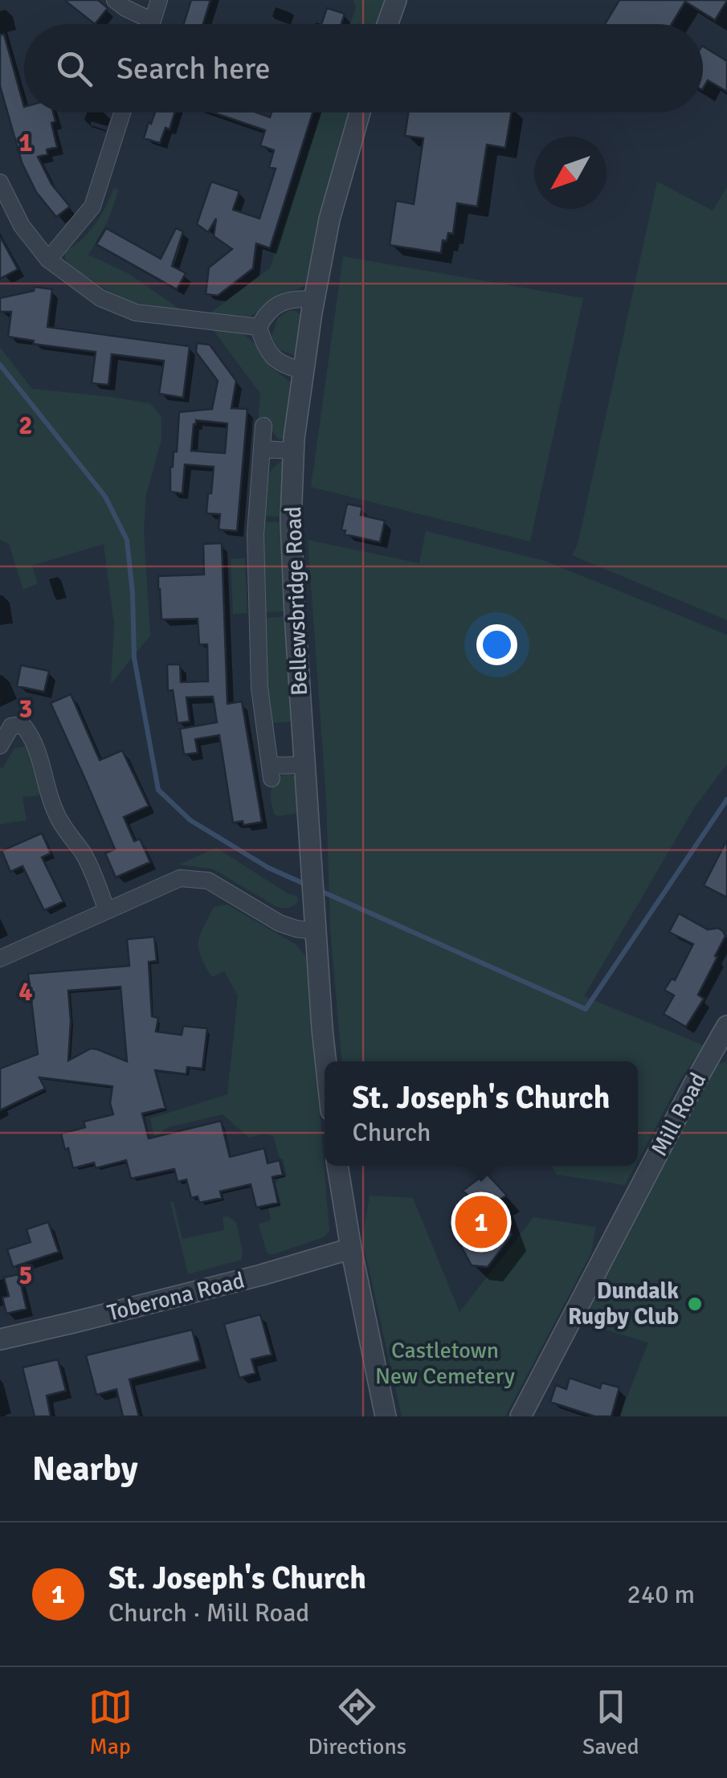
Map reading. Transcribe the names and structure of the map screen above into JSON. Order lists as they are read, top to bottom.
{
  "streets": {
    "street": ["Bellewsbridge Road", "Mill Road", "Toberona Road"]
  },
  "parks": ["Castletown New Cemetery"],
  "places": ["Dundalk Rugby Club"],
  "north": "bottom left",
  "page": {
    "search": "Search here",
    "popup": ["St. Joseph's Church", "Church"],
    "pins": "1",
    "heading": "Nearby",
    "list": [
      {
        "mark": "1",
        "name": "St. Joseph's Church",
        "note": "Church · Mill Road",
        "value": "240 m"
      }
    ],
    "nav": ["Map", "Directions", "Saved"]
  },
  "grid": {
    "rows": [
      "1",
      "2",
      "3",
      "4",
      "5"
    ]
  }
}
